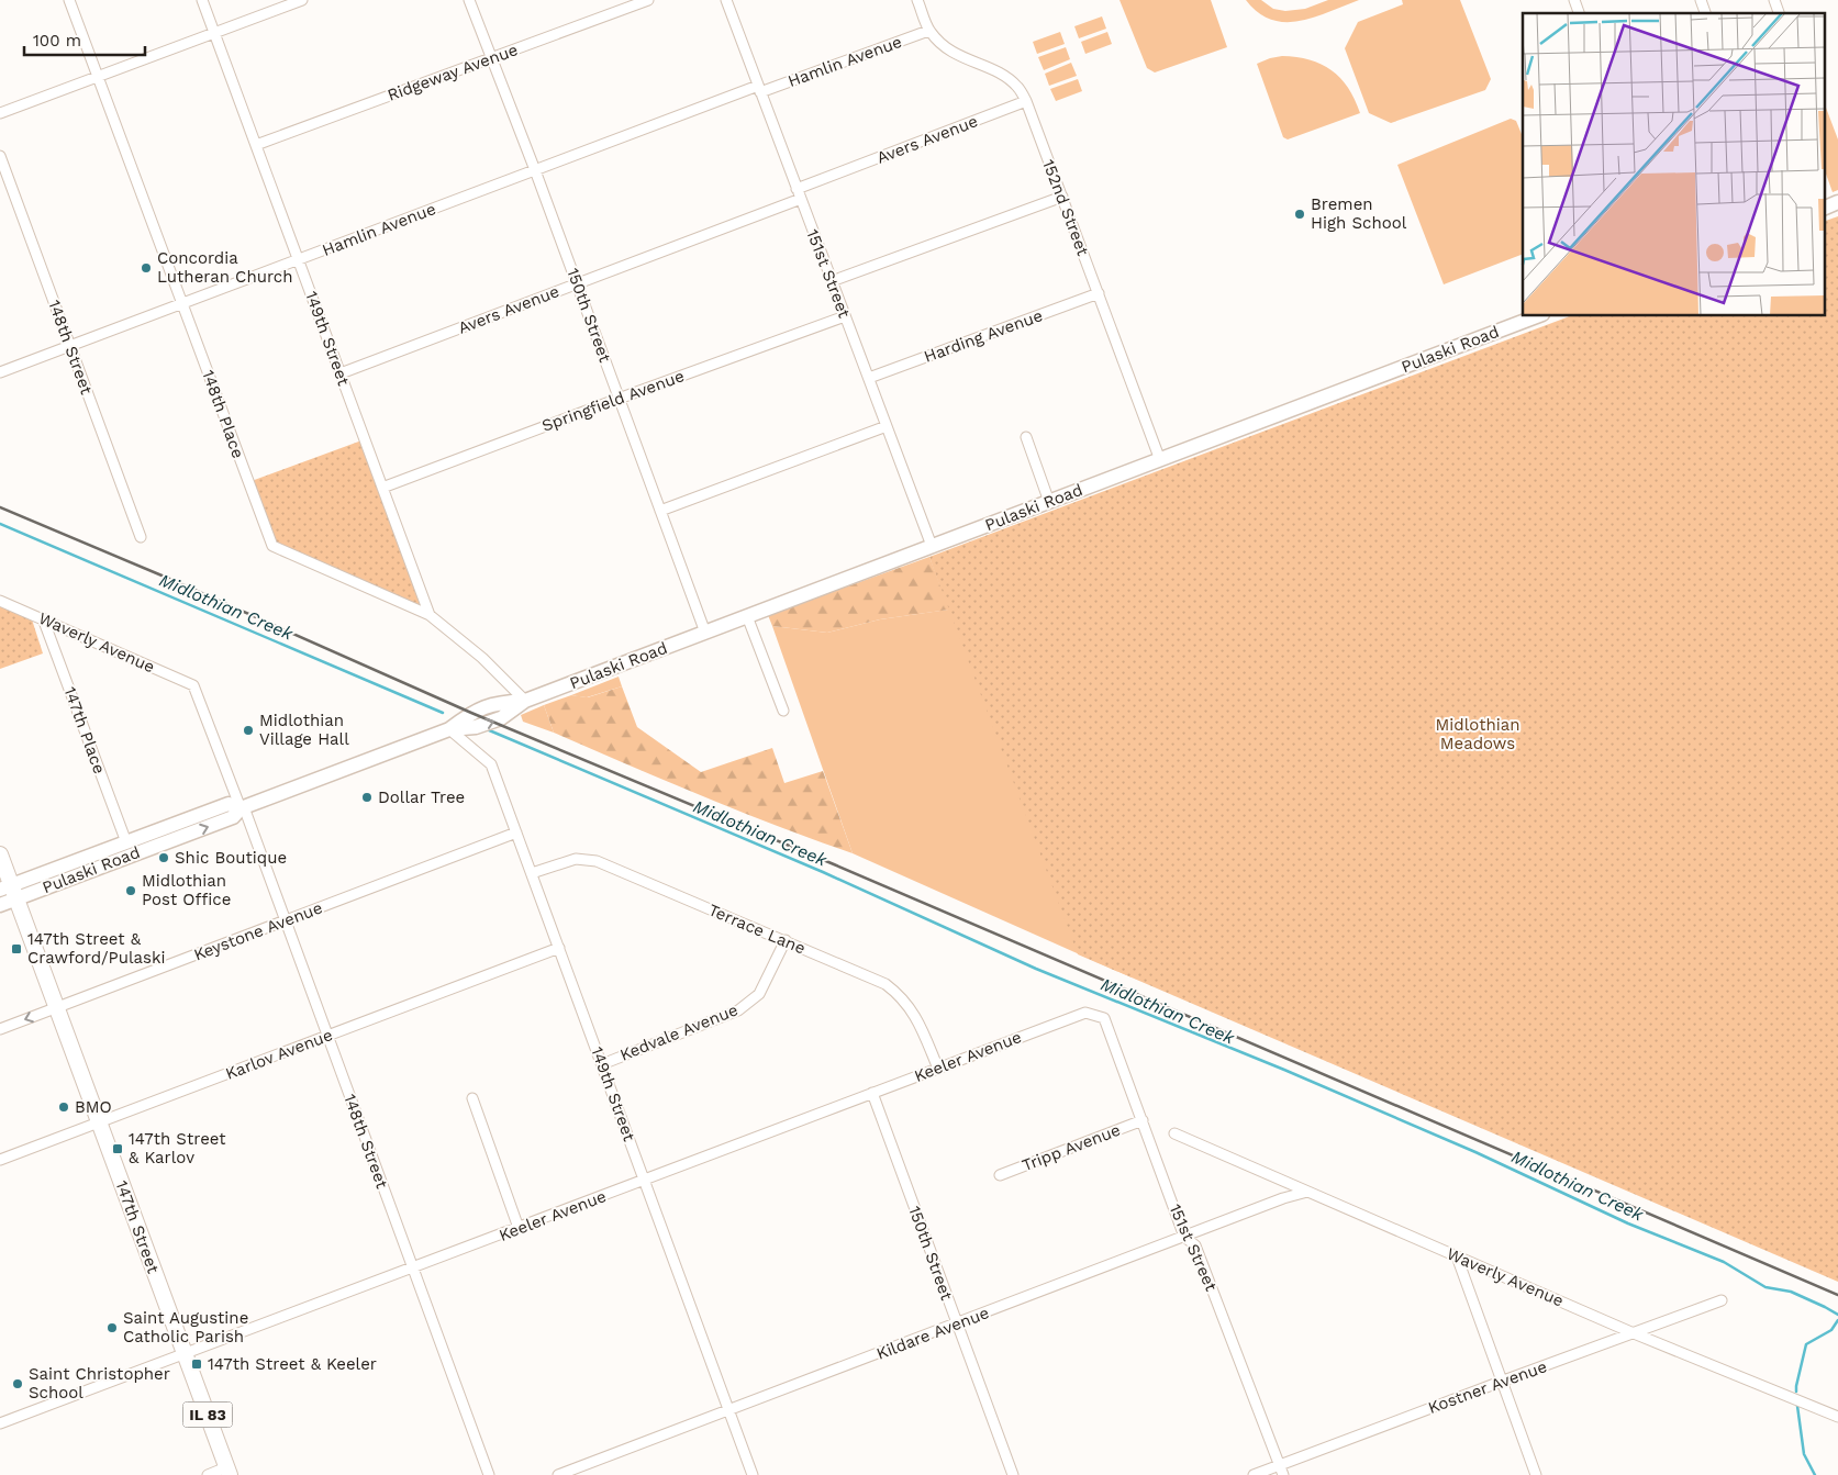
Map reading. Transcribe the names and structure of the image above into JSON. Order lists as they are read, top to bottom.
{
  "streets": {
    "main road": ["Pulaski Road", "147th Street", "IL 83"],
    "street": [
      "Hamlin Avenue",
      "Ridgeway Avenue",
      "Avers Avenue",
      "152nd Street",
      "151st Street",
      "150th Street",
      "Harding Avenue",
      "149th Street",
      "148th Street",
      "Springfield Avenue",
      "148th Place",
      "Waverly Avenue",
      "147th Place",
      "Terrace Lane",
      "Keystone Avenue",
      "Kedvale Avenue",
      "Karlov Avenue",
      "Keeler Avenue",
      "Tripp Avenue",
      "Kildare Avenue",
      "Kostner Avenue"
    ]
  },
  "crossings": [
    ["Hamlin Avenue", "152nd Street"],
    ["Hamlin Avenue", "151st Street"],
    ["Hamlin Avenue", "150th Street"],
    ["Hamlin Avenue", "149th Street"],
    ["Hamlin Avenue", "148th Street"],
    ["Hamlin Avenue", "148th Place"],
    ["Ridgeway Avenue", "150th Street"],
    ["Ridgeway Avenue", "149th Street"],
    ["Avers Avenue", "152nd Street"],
    ["Avers Avenue", "151st Street"],
    ["Avers Avenue", "150th Street"],
    ["Avers Avenue", "149th Street"],
    ["152nd Street", "Harding Avenue"],
    ["152nd Street", "Pulaski Road"],
    ["151st Street", "Harding Avenue"],
    ["151st Street", "Pulaski Road"],
    ["151st Street", "Springfield Avenue"],
    ["151st Street", "Keeler Avenue"],
    ["151st Street", "Tripp Avenue"],
    ["151st Street", "Kildare Avenue"],
    ["151st Street", "Kostner Avenue"],
    ["150th Street", "Pulaski Road"],
    ["150th Street", "Springfield Avenue"],
    ["150th Street", "Keeler Avenue"],
    ["150th Street", "Kildare Avenue"],
    ["149th Street", "Pulaski Road"],
    ["149th Street", "Springfield Avenue"],
    ["149th Street", "148th Place"],
    ["149th Street", "Terrace Lane"],
    ["149th Street", "Keystone Avenue"],
    ["149th Street", "Kedvale Avenue"],
    ["149th Street", "Karlov Avenue"],
    ["149th Street", "Keeler Avenue"],
    ["149th Street", "Kildare Avenue"],
    ["148th Street", "Pulaski Road"],
    ["148th Street", "Waverly Avenue"],
    ["148th Street", "Keystone Avenue"],
    ["148th Street", "Karlov Avenue"],
    ["148th Street", "Keeler Avenue"],
    ["Pulaski Road", "148th Place"],
    ["Pulaski Road", "147th Place"],
    ["Pulaski Road", "147th Street"],
    ["Waverly Avenue", "147th Place"],
    ["Waverly Avenue", "Kildare Avenue"],
    ["Waverly Avenue", "Kostner Avenue"],
    ["Terrace Lane", "Kedvale Avenue"],
    ["Terrace Lane", "Keeler Avenue"],
    ["Keystone Avenue", "147th Street"],
    ["Karlov Avenue", "147th Street"],
    ["Keeler Avenue", "147th Street"]
  ],
  "water": ["Midlothian Creek"],
  "parks": ["Midlothian Meadows"],
  "places": {
    "other": [
      "Bremen High School",
      "Concordia Lutheran Church",
      "Midlothian Village Hall",
      "Dollar Tree",
      "Shic Boutique",
      "Midlothian Post Office",
      "BMO",
      "Saint Augustine Catholic Parish",
      "Saint Christopher School"
    ],
    "transit": ["147th Street & Crawford/Pulaski", "147th Street & Karlov", "147th Street & Keeler"]
  },
  "scale_bar": "100 m"
}
